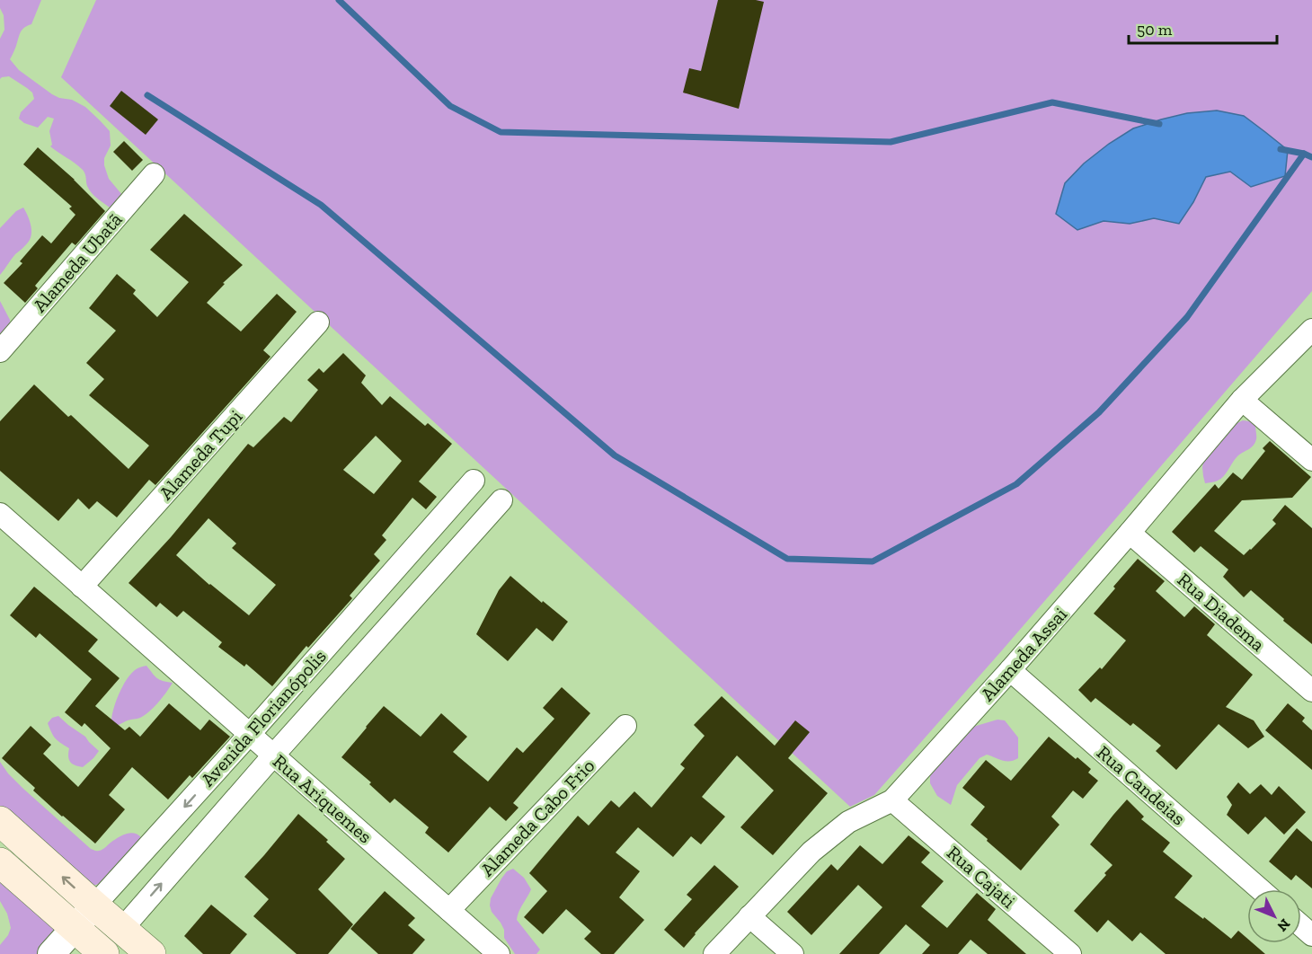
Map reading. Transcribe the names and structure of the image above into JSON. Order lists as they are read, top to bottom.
{
  "streets": {
    "street": [
      "Alameda Ubatã",
      "Alameda Tupi",
      "Rua Diadema",
      "Alameda Assai",
      "Avenida Florianópolis",
      "Rua Candeias",
      "Rua Ariquemes",
      "Alameda Cabo Frio",
      "Rua Cajati"
    ]
  },
  "crossings": [
    ["Alameda Tupi", "Rua Ariquemes"],
    ["Rua Diadema", "Alameda Assai"],
    ["Alameda Assai", "Rua Candeias"],
    ["Alameda Assai", "Rua Cajati"],
    ["Avenida Florianópolis", "Rua Ariquemes"],
    ["Rua Ariquemes", "Alameda Cabo Frio"]
  ],
  "scale_bar": "50 m",
  "north": "bottom right"
}
